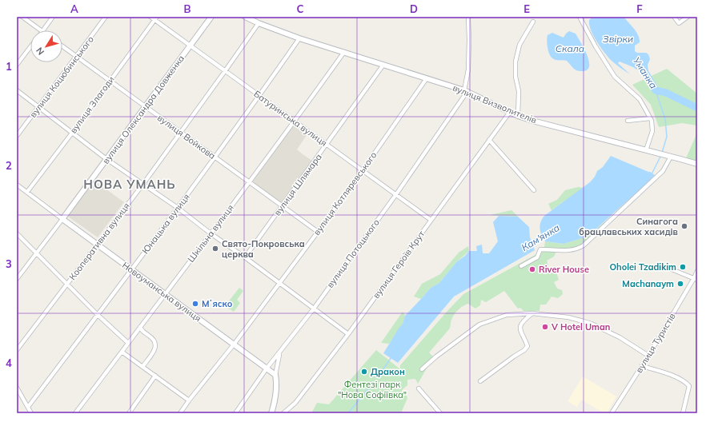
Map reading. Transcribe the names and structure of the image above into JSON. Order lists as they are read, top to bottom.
{
  "streets": {
    "street": [
      "вулиця Коцюбинського",
      "вулиця Визволителів",
      "вулиця Злагоди",
      "вулиця Олександра Довженка",
      "Батуринська вулиця",
      "вулиця Войкова",
      "вулиця Шлямара",
      "вулиця Котляревського",
      "Юнацька вулиця",
      "Шкільна вулиця",
      "Кооперативна вулиця",
      "вулиця Потоцького",
      "вулиця Героїв Крут",
      "Новоуманська вулиця",
      "вулиця Туристів"
    ]
  },
  "crossings": [
    ["вулиця Коцюбинського", "вулиця Войкова"],
    ["вулиця Визволителів", "вулиця Шлямара"],
    ["вулиця Визволителів", "вулиця Котляревського"],
    ["вулиця Визволителів", "Юнацька вулиця"],
    ["вулиця Визволителів", "Шкільна вулиця"],
    ["вулиця Визволителів", "Кооперативна вулиця"],
    ["вулиця Визволителів", "вулиця Потоцького"],
    ["вулиця Визволителів", "вулиця Героїв Крут"],
    ["вулиця Злагоди", "Батуринська вулиця"],
    ["вулиця Злагоди", "вулиця Войкова"],
    ["вулиця Злагоди", "Новоуманська вулиця"],
    ["вулиця Олександра Довженка", "Батуринська вулиця"],
    ["вулиця Олександра Довженка", "вулиця Войкова"],
    ["вулиця Олександра Довженка", "Новоуманська вулиця"],
    ["Батуринська вулиця", "вулиця Шлямара"],
    ["Батуринська вулиця", "вулиця Котляревського"],
    ["Батуринська вулиця", "Юнацька вулиця"],
    ["Батуринська вулиця", "Шкільна вулиця"],
    ["Батуринська вулиця", "Кооперативна вулиця"],
    ["Батуринська вулиця", "вулиця Потоцького"],
    ["Батуринська вулиця", "вулиця Героїв Крут"],
    ["вулиця Войкова", "вулиця Шлямара"],
    ["вулиця Войкова", "вулиця Котляревського"],
    ["вулиця Войкова", "Юнацька вулиця"],
    ["вулиця Войкова", "Шкільна вулиця"],
    ["вулиця Войкова", "Кооперативна вулиця"],
    ["вулиця Котляревського", "Новоуманська вулиця"],
    ["Юнацька вулиця", "Новоуманська вулиця"],
    ["Шкільна вулиця", "Новоуманська вулиця"],
    ["Кооперативна вулиця", "Новоуманська вулиця"],
    ["вулиця Потоцького", "Новоуманська вулиця"]
  ],
  "districts": ["НОВА УМАНЬ"],
  "water": [
    "Звірки",
    "Скала",
    "Уманка",
    "Кам'янка"
  ],
  "parks": ["Фентезі парк \"Нова Софіївка\""],
  "places": [
    "Синагога брацлавських хасидів",
    "Свято-Покровська церква",
    "Oholei Tzadikim",
    "River House",
    "Machanaym",
    "Мʼяско",
    "V Hotel Uman",
    "Дракон"
  ],
  "north": "bottom left",
  "grid": {
    "columns": [
      "A",
      "B",
      "C",
      "D",
      "E",
      "F"
    ],
    "rows": [
      "1",
      "2",
      "3",
      "4"
    ]
  }
}
